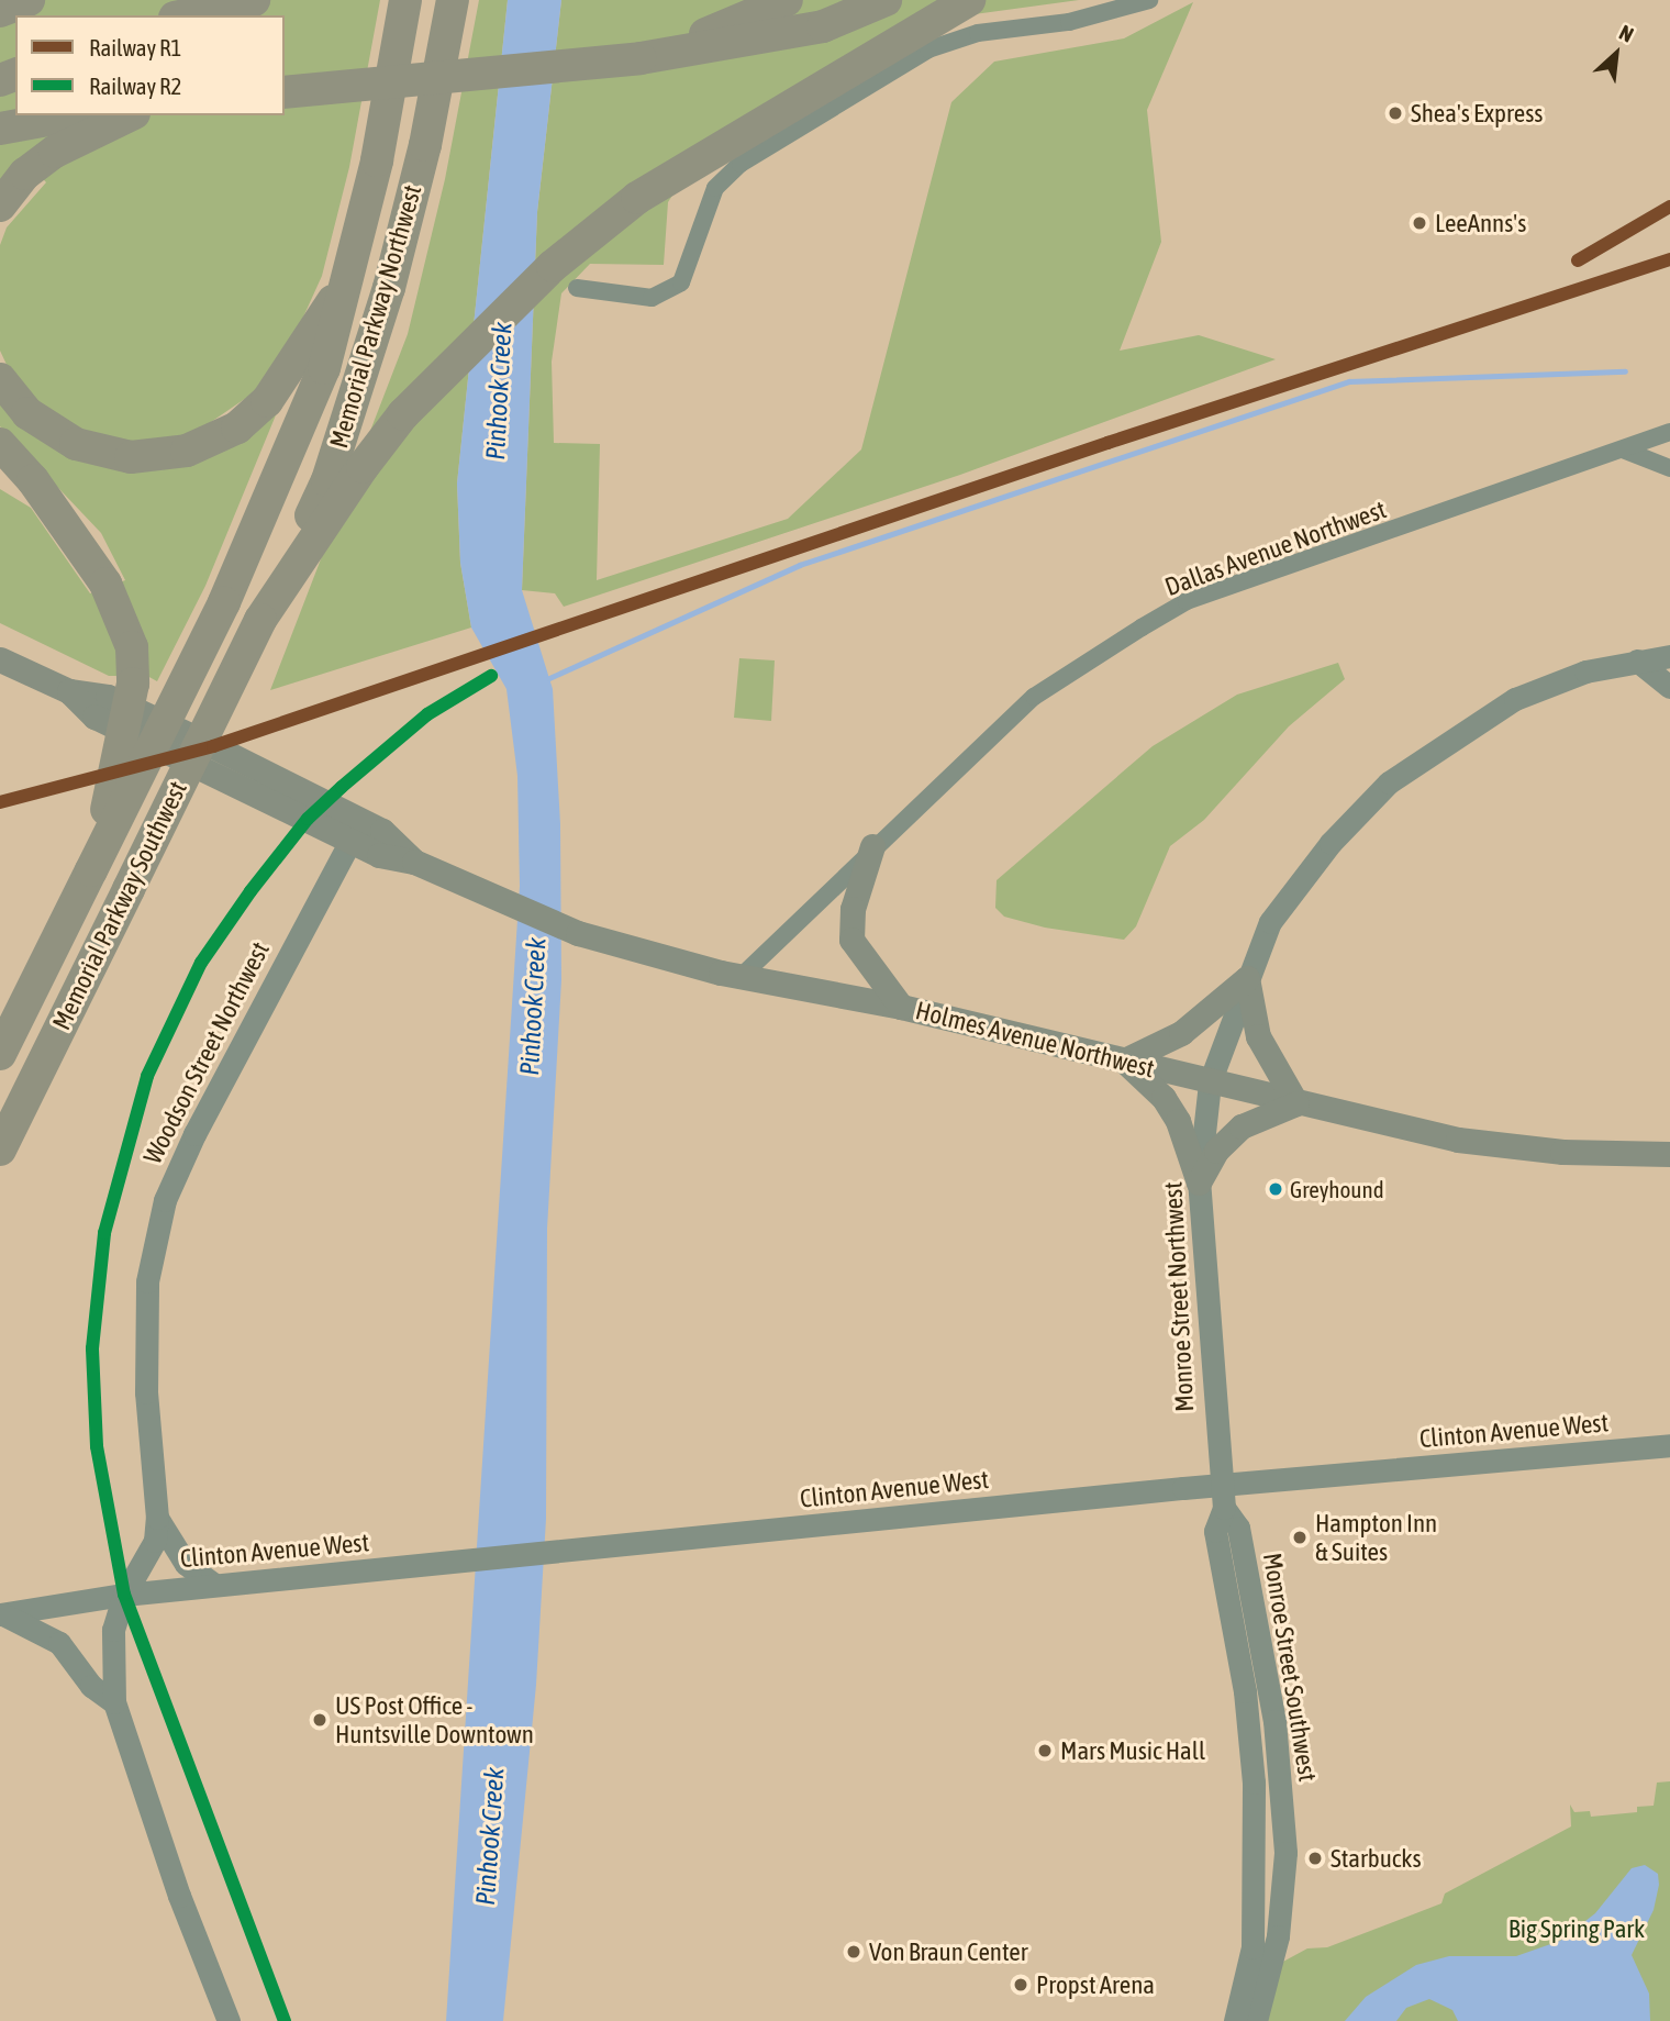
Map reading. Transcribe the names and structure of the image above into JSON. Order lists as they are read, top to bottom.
{
  "streets": {
    "highway": ["Memorial Parkway Northwest", "Memorial Parkway Southwest"],
    "main road": ["Holmes Avenue Northwest"],
    "street": [
      "Dallas Avenue Northwest",
      "Woodson Street Northwest",
      "Monroe Street Northwest",
      "Clinton Avenue West",
      "Monroe Street Southwest"
    ]
  },
  "crossings": [
    ["Memorial Parkway Northwest", "Memorial Parkway Southwest"],
    ["Dallas Avenue Northwest", "Holmes Avenue Northwest"],
    ["Holmes Avenue Northwest", "Woodson Street Northwest"],
    ["Holmes Avenue Northwest", "Monroe Street Northwest"],
    ["Woodson Street Northwest", "Clinton Avenue West"],
    ["Monroe Street Northwest", "Clinton Avenue West"],
    ["Monroe Street Northwest", "Monroe Street Southwest"],
    ["Clinton Avenue West", "Monroe Street Southwest"]
  ],
  "water": ["Pinhook Creek"],
  "parks": ["Big Spring Park"],
  "places": [
    "Shea's Express",
    "LeeAnns's",
    "Greyhound",
    "Hampton Inn & Suites",
    "US Post Office - Huntsville Downtown",
    "Mars Music Hall",
    "Starbucks",
    "Von Braun Center",
    "Propst Arena"
  ],
  "lines": ["rail line R1", "rail line R2"],
  "legend": ["Railway R1", "Railway R2"],
  "north": "top right"
}
